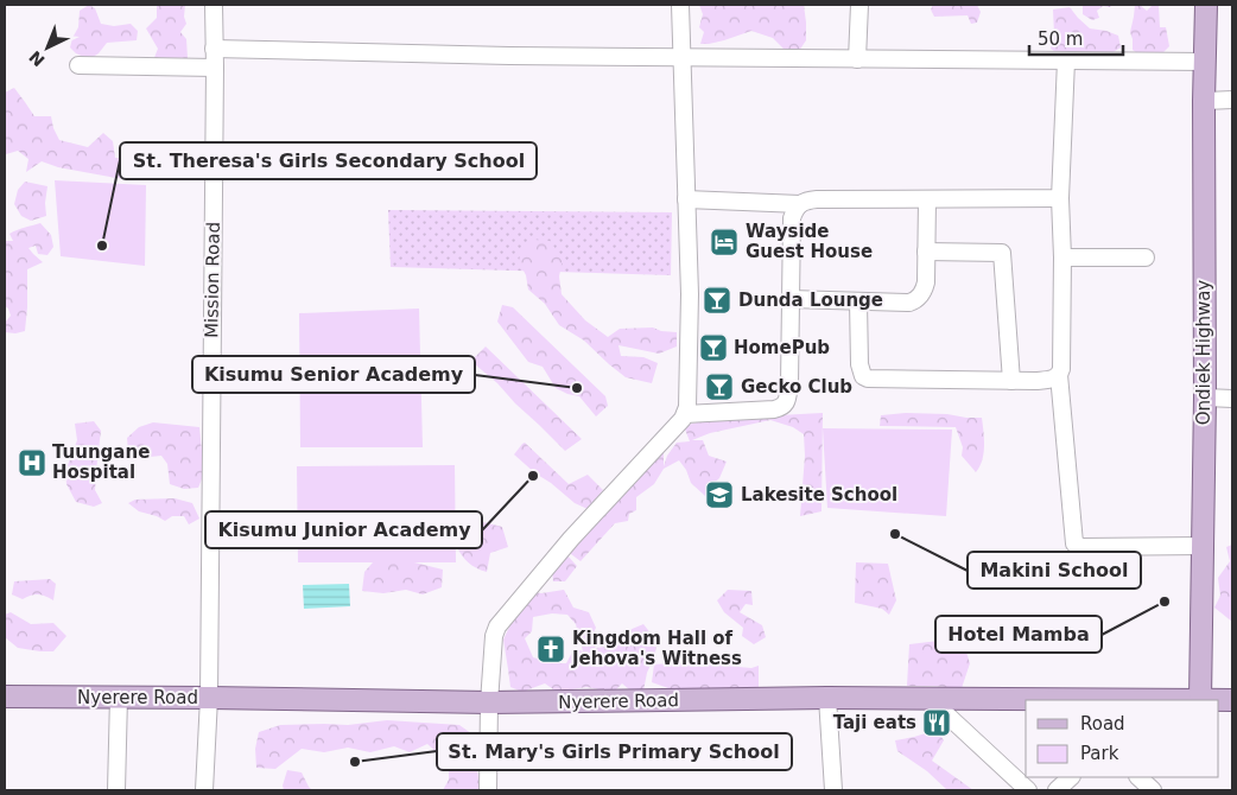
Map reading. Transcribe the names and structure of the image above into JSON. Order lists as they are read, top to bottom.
{
  "streets": {
    "main road": ["Ondiek Highway", "Nyerere Road"],
    "street": ["Mission Road"]
  },
  "crossings": [
    ["Mission Road", "Nyerere Road"],
    ["Ondiek Highway", "Nyerere Road"]
  ],
  "places": {
    "hotel": ["Wayside Guest House"],
    "other": [
      "St. Theresa's Girls Secondary School",
      "Kisumu Senior Academy",
      "Kisumu Junior Academy",
      "Makini School",
      "Hotel Mamba",
      "St. Mary's Girls Primary School"
    ],
    "bar": ["Dunda Lounge", "HomePub", "Gecko Club"],
    "hospital": ["Tuungane Hospital"],
    "school or university": ["Lakesite School"],
    "church": ["Kingdom Hall of Jehova's Witness"],
    "restaurant": ["Taji eats"]
  },
  "legend": ["Road", "Park"],
  "scale_bar": "50 m",
  "north": "bottom left"
}
